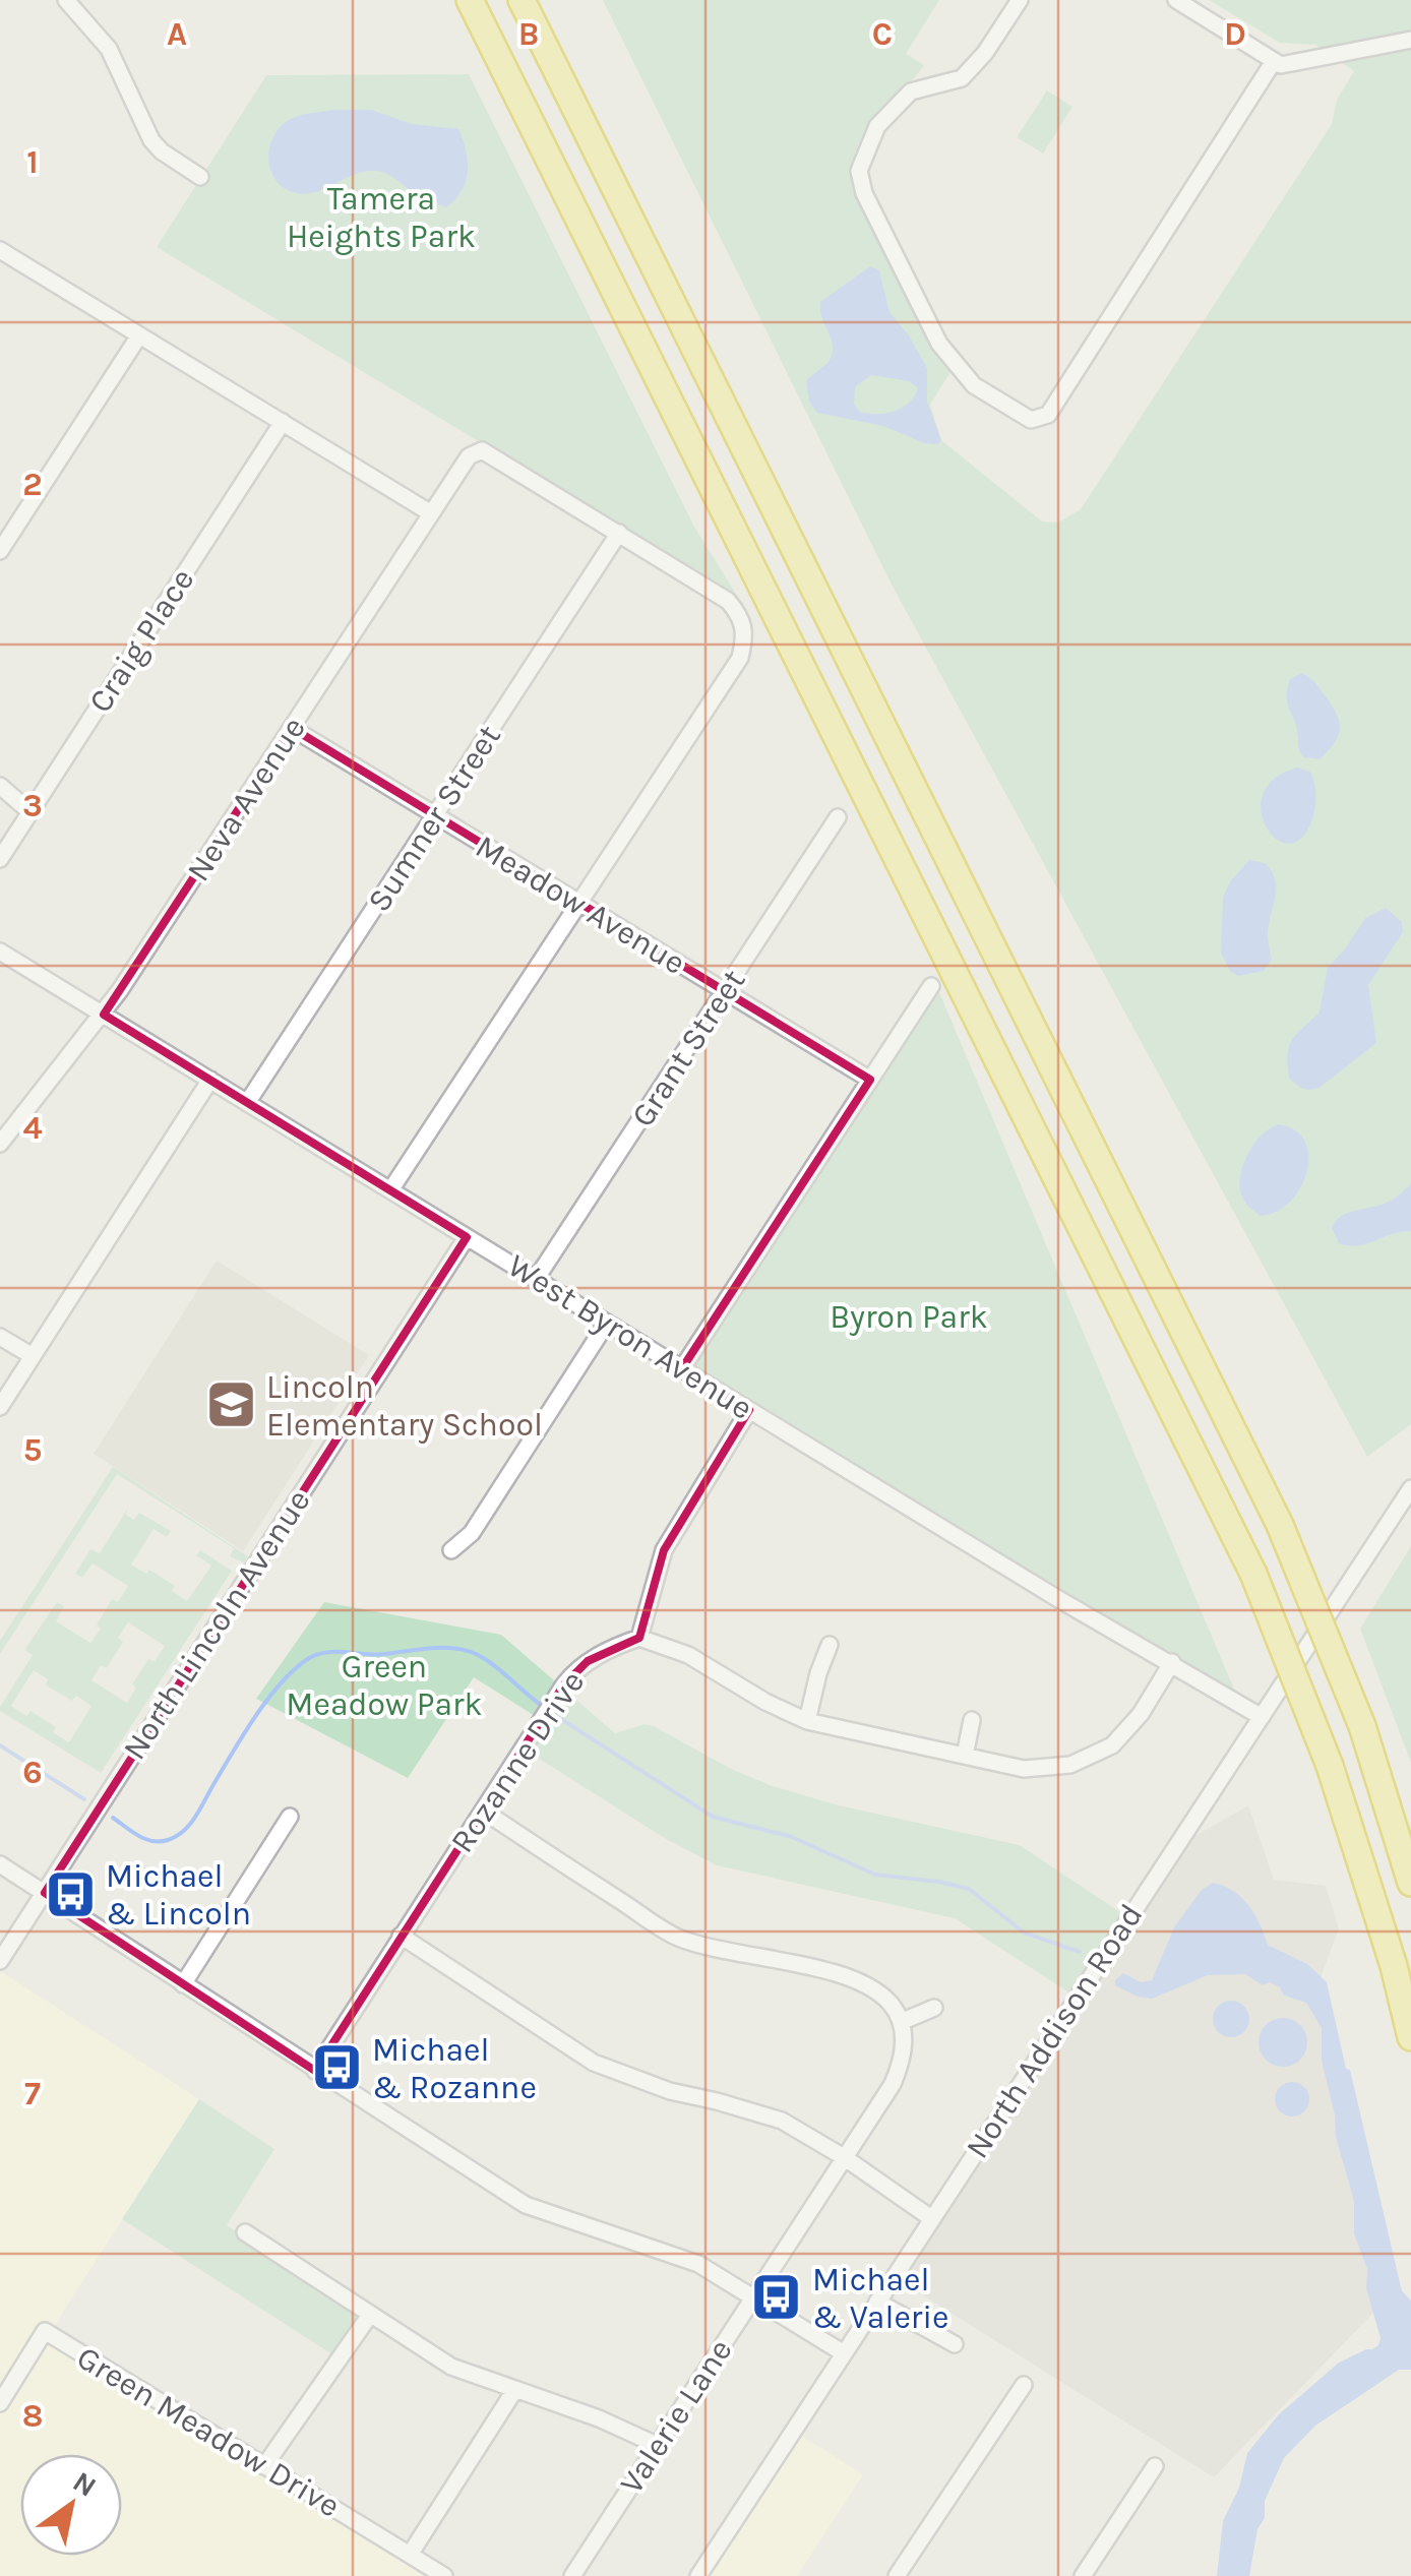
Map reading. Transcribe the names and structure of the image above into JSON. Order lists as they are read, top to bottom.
{
  "streets": {
    "street": [
      "Craig Place",
      "Neva Avenue",
      "Sumner Street",
      "Meadow Avenue",
      "Grant Street",
      "West Byron Avenue",
      "North Lincoln Avenue",
      "Rozanne Drive",
      "North Addison Road",
      "Valerie Lane",
      "Green Meadow Drive"
    ]
  },
  "crossings": [
    ["Neva Avenue", "Sumner Street"],
    ["Neva Avenue", "Meadow Avenue"],
    ["Neva Avenue", "West Byron Avenue"],
    ["Sumner Street", "Meadow Avenue"],
    ["Sumner Street", "West Byron Avenue"],
    ["Meadow Avenue", "Grant Street"],
    ["Grant Street", "West Byron Avenue"],
    ["West Byron Avenue", "North Lincoln Avenue"],
    ["West Byron Avenue", "North Addison Road"]
  ],
  "parks": ["Tamera Heights Park", "Byron Park", "Green Meadow Park"],
  "places": {
    "school or university": ["Lincoln Elementary School"],
    "bus stop": ["Michael & Lincoln", "Michael & Rozanne", "Michael & Valerie"]
  },
  "north": "top right",
  "grid": {
    "columns": [
      "A",
      "B",
      "C",
      "D"
    ],
    "rows": [
      "1",
      "2",
      "3",
      "4",
      "5",
      "6",
      "7",
      "8"
    ]
  }
}
